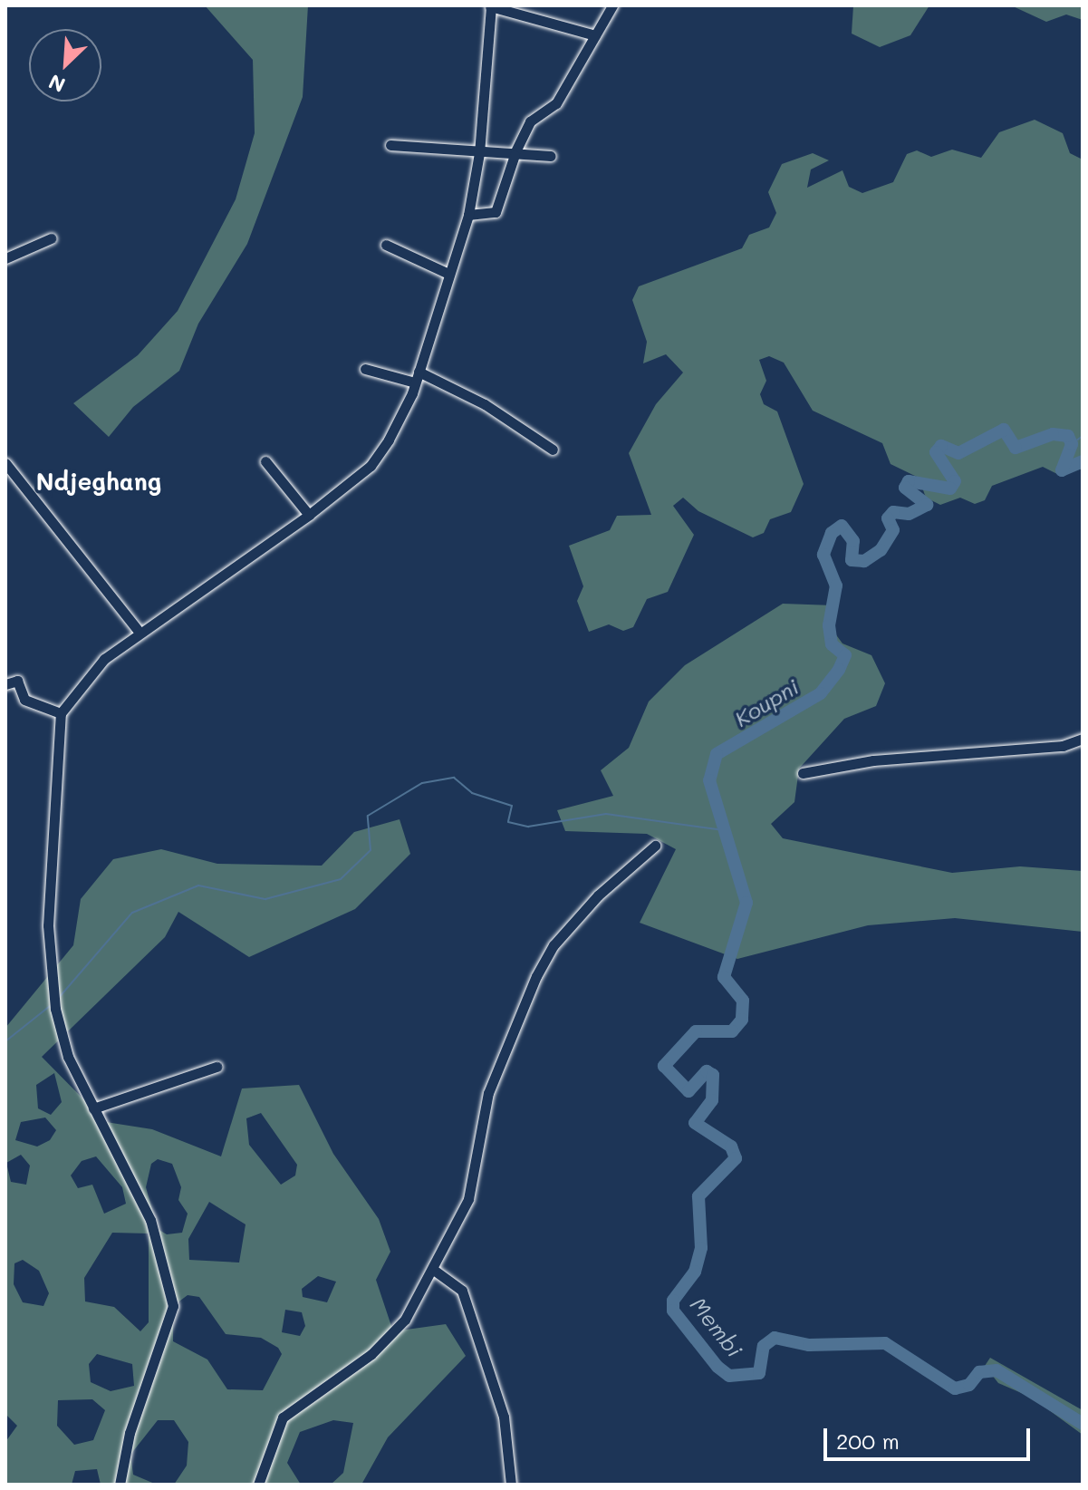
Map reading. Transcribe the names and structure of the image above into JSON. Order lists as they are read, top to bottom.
{
  "districts": ["Ndjeghang"],
  "water": ["Koupni", "Membi"],
  "scale_bar": "200 m",
  "north": "bottom left"
}
